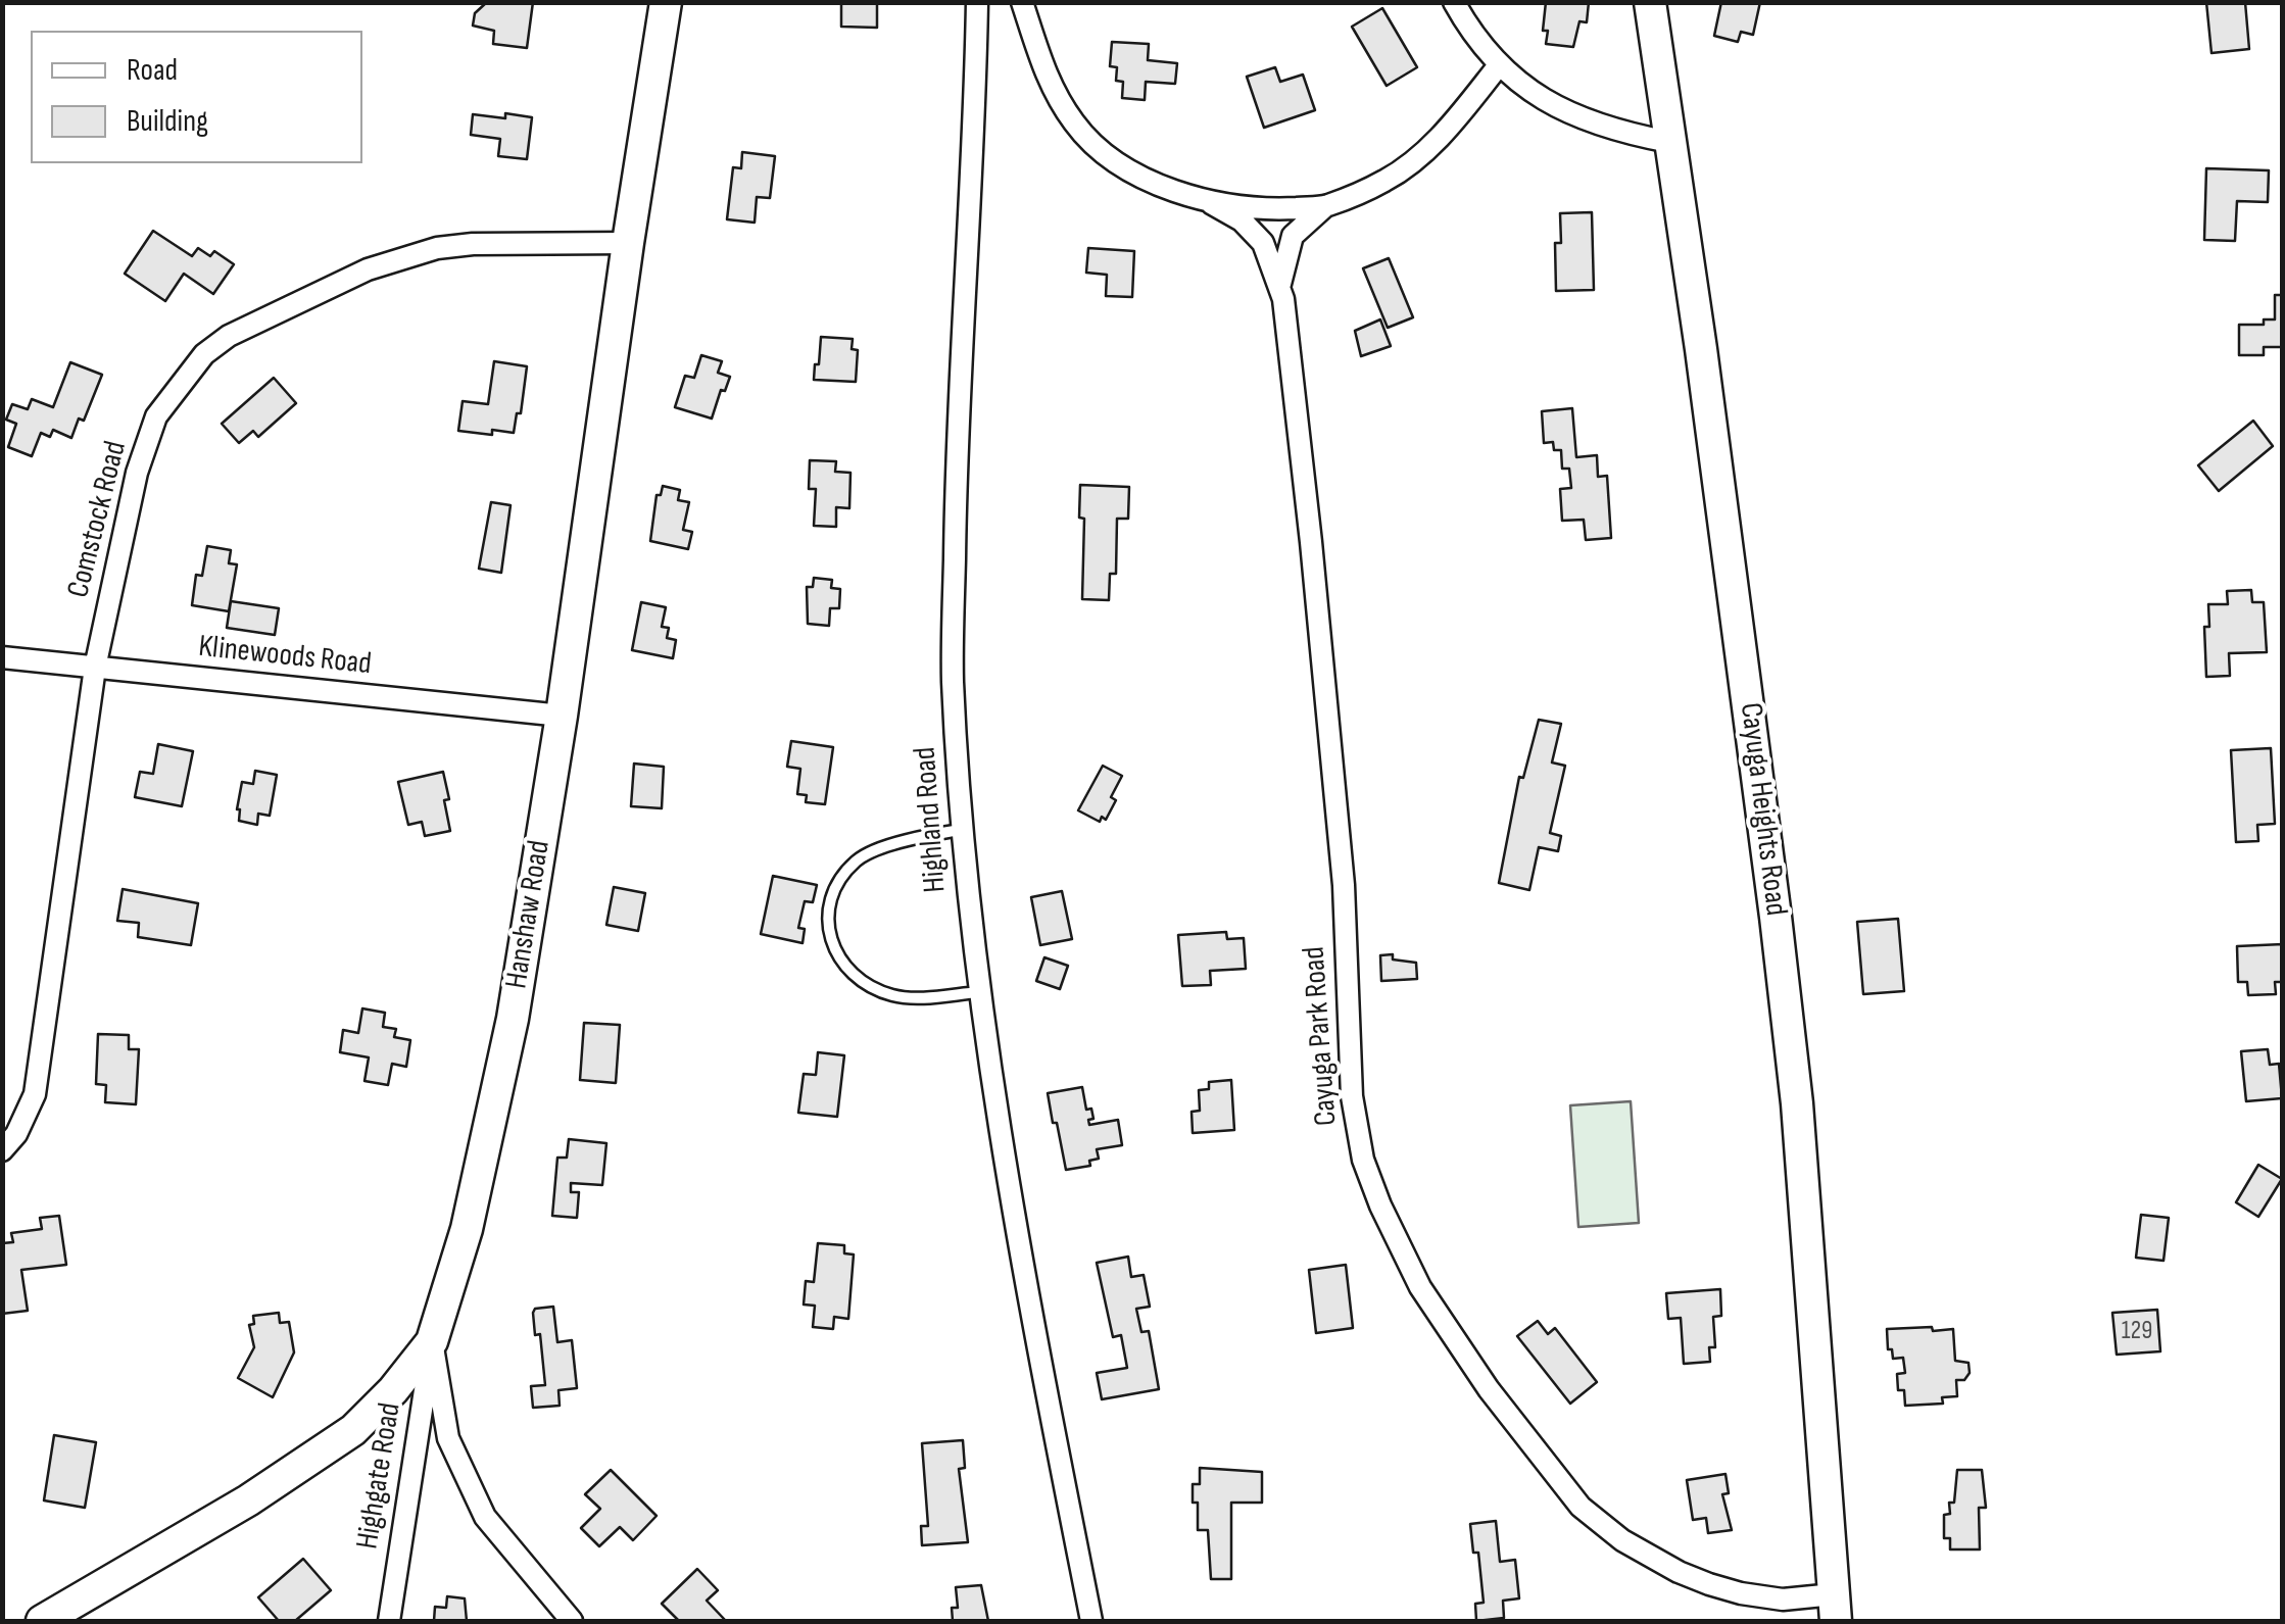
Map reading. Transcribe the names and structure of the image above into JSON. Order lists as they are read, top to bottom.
{
  "streets": {
    "street": [
      "Comstock Road",
      "Klinewoods Road",
      "Cayuga Heights Road",
      "Highland Road",
      "Hanshaw Road",
      "Cayuga Park Road",
      "Highgate Road"
    ]
  },
  "crossings": [
    ["Comstock Road", "Klinewoods Road"],
    ["Comstock Road", "Hanshaw Road"],
    ["Klinewoods Road", "Hanshaw Road"],
    ["Cayuga Heights Road", "Cayuga Park Road"],
    ["Hanshaw Road", "Highgate Road"]
  ],
  "house_numbers": ["129"],
  "legend": ["Road", "Building"]
}
